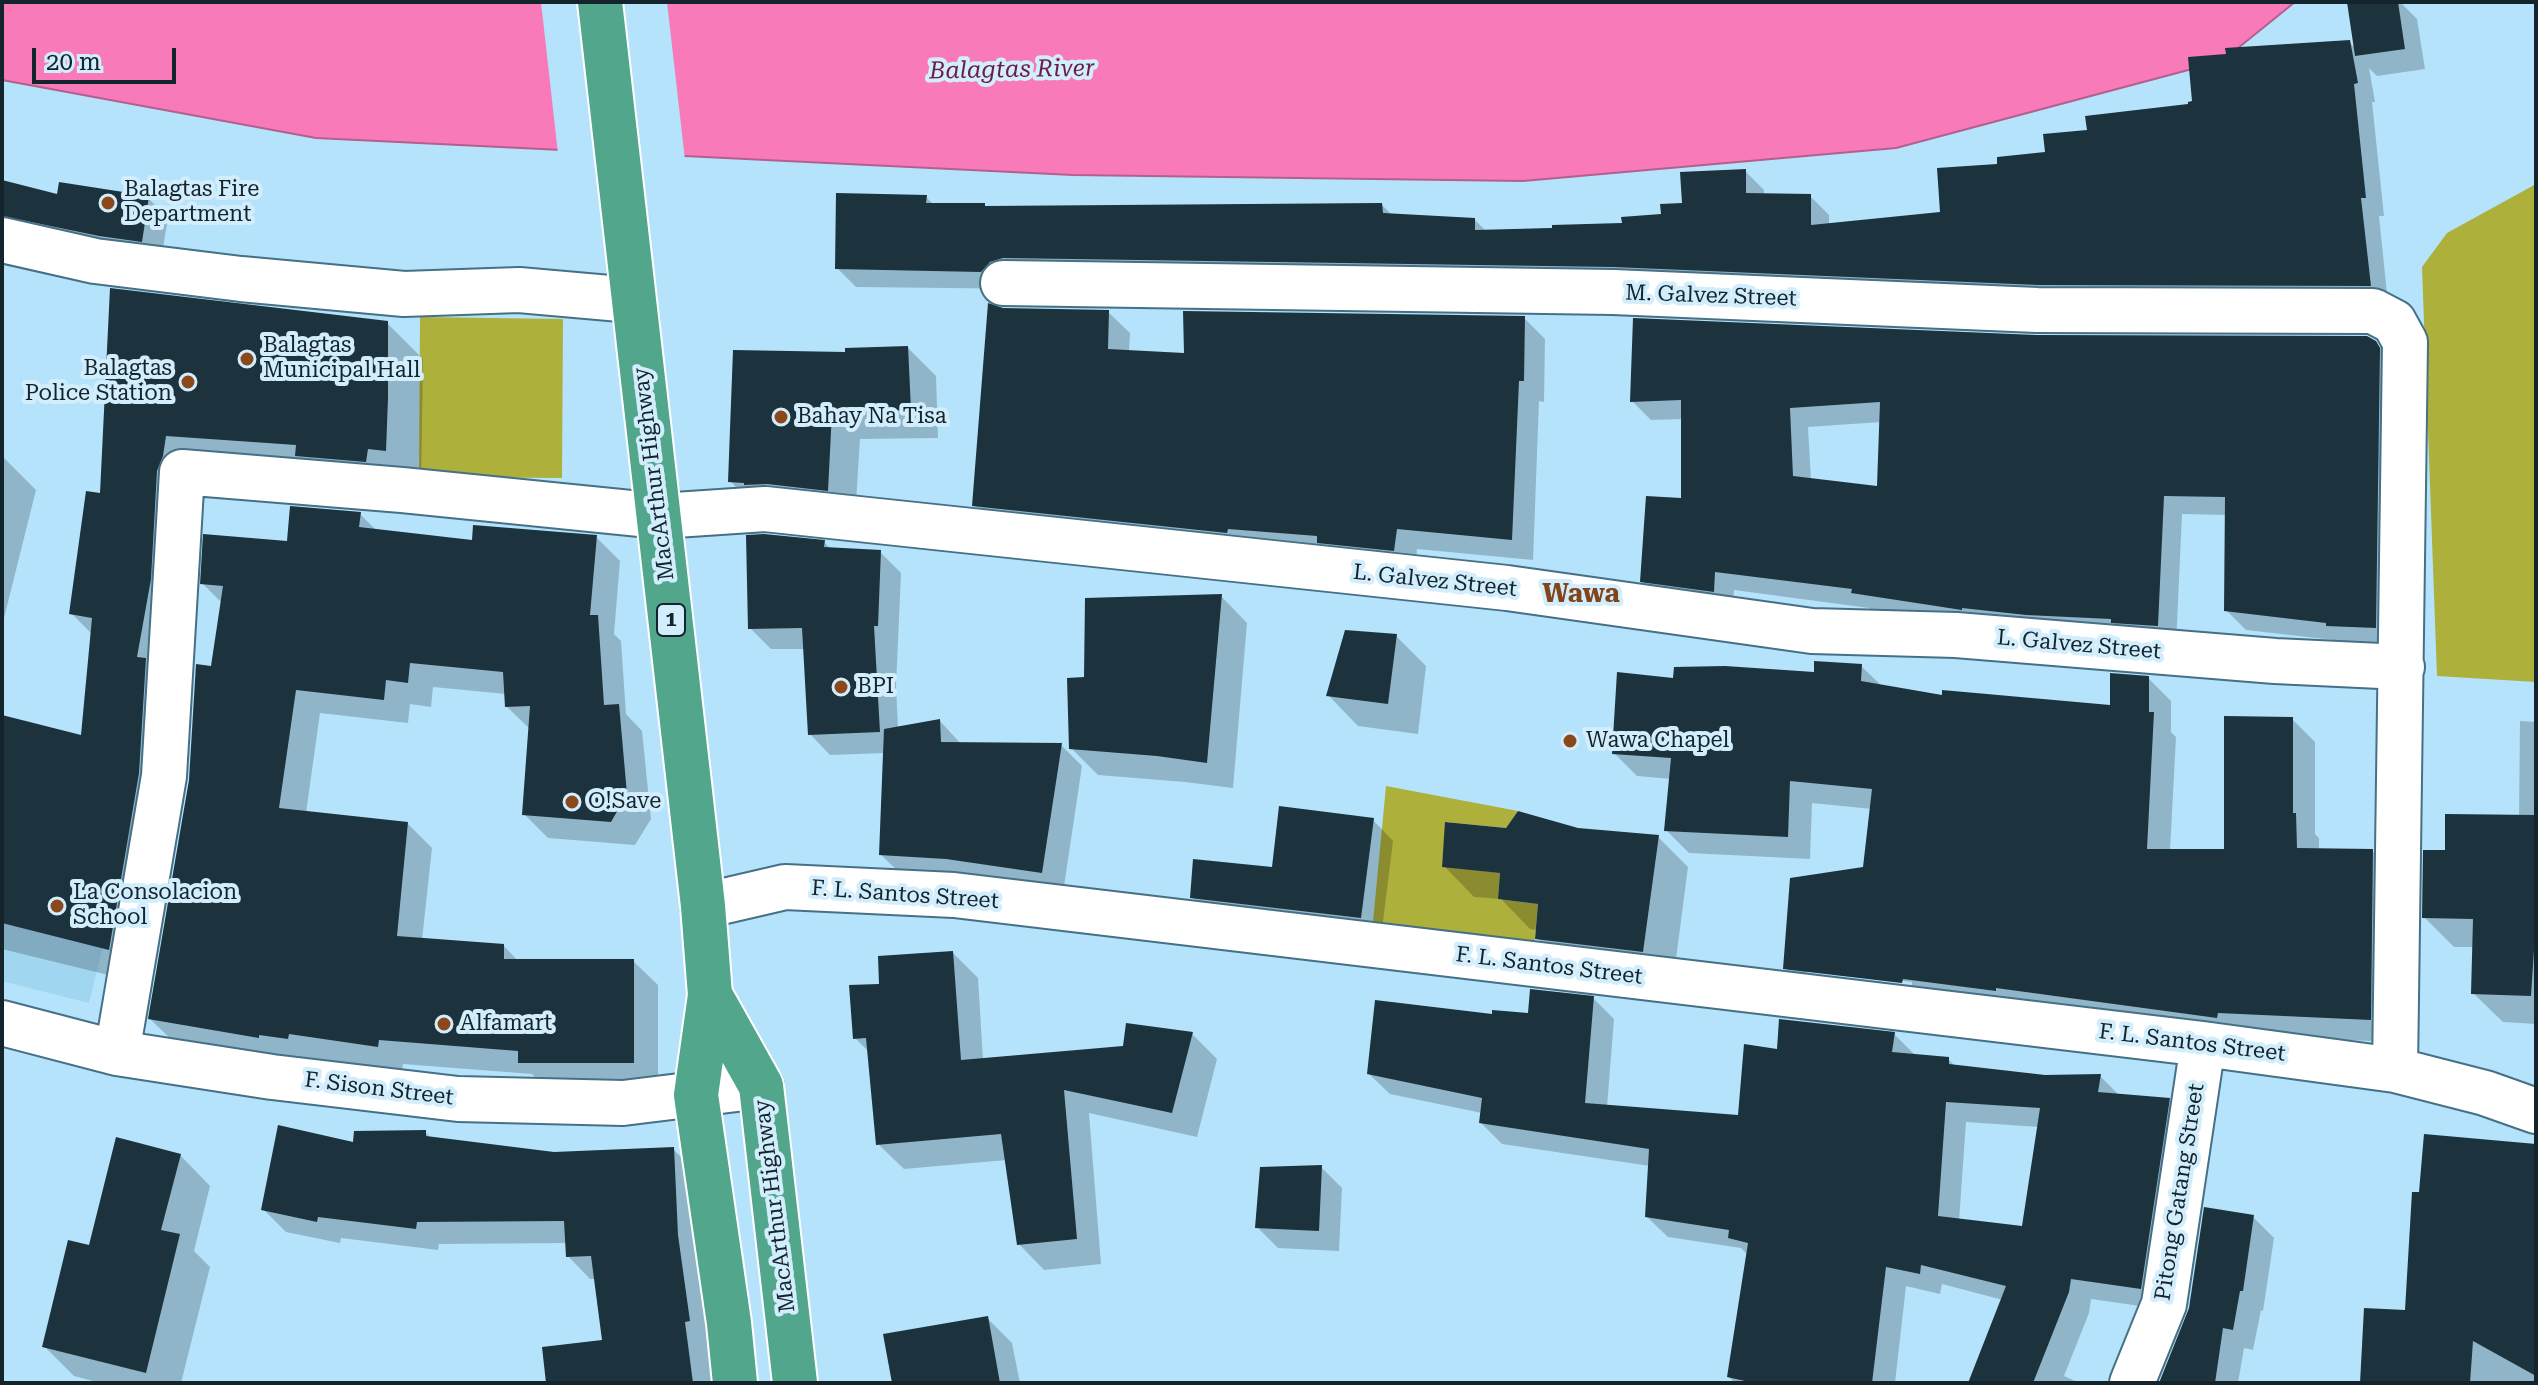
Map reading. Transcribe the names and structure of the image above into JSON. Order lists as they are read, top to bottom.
{
  "streets": {
    "highway": ["MacArthur Highway", "1"],
    "street": [
      "M. Galvez Street",
      "L. Galvez Street",
      "F. L. Santos Street",
      "F. Sison Street",
      "Pitong Gatang Street"
    ]
  },
  "crossings": [
    ["M. Galvez Street", "L. Galvez Street"],
    ["MacArthur Highway", "L. Galvez Street"],
    ["MacArthur Highway", "F. L. Santos Street"],
    ["MacArthur Highway", "F. Sison Street"],
    ["L. Galvez Street", "F. Sison Street"],
    ["F. L. Santos Street", "Pitong Gatang Street"]
  ],
  "districts": ["Wawa"],
  "water": ["Balagtas River"],
  "places": [
    "Balagtas Fire Department",
    "Balagtas Municipal Hall",
    "Balagtas Police Station",
    "Bahay Na Tisa",
    "BPI",
    "Wawa Chapel",
    "O!Save",
    "La Consolacion School",
    "Alfamart"
  ],
  "scale_bar": "20 m"
}
